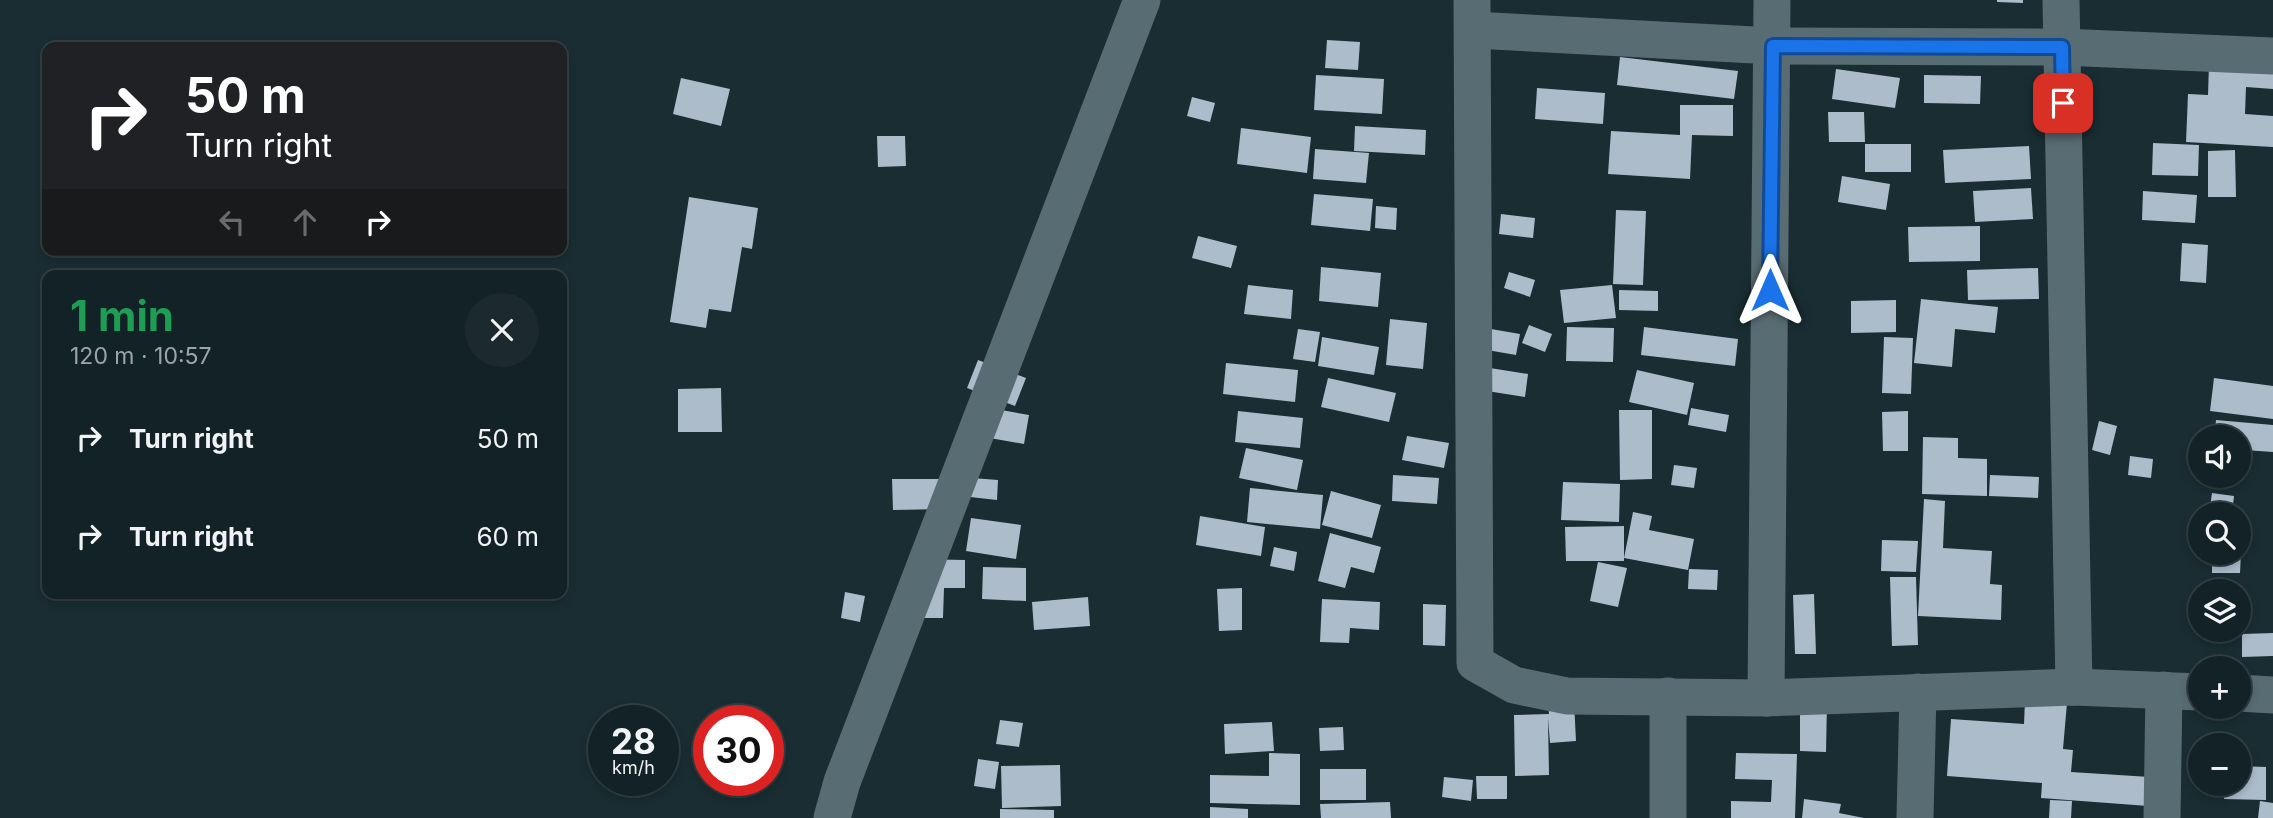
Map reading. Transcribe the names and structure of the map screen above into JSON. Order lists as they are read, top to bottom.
{
  "page": {
    "turn": ["50 m", "Turn right"],
    "heading": ["1 min", "120 m · 10:57"],
    "list": [
      {
        "name": "Turn right",
        "value": "50 m"
      },
      {
        "name": "Turn right",
        "value": "60 m"
      }
    ],
    "map_buttons": ["+", "−"],
    "speed": "28 km/h",
    "limit": "30"
  }
}
